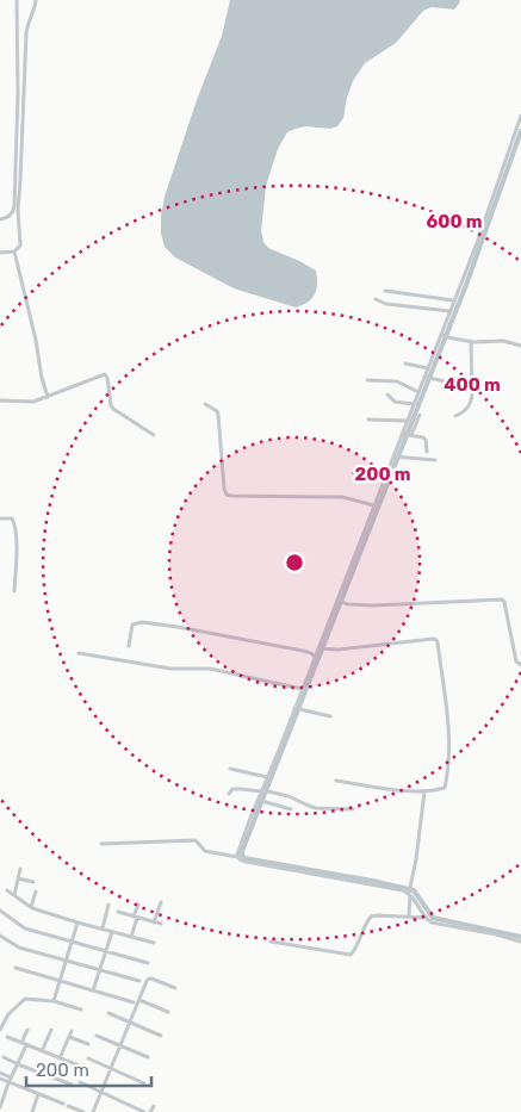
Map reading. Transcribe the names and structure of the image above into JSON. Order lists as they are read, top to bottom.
{
  "scale_bar": "200 m",
  "rings": ["600 m", "400 m", "200 m"]
}
